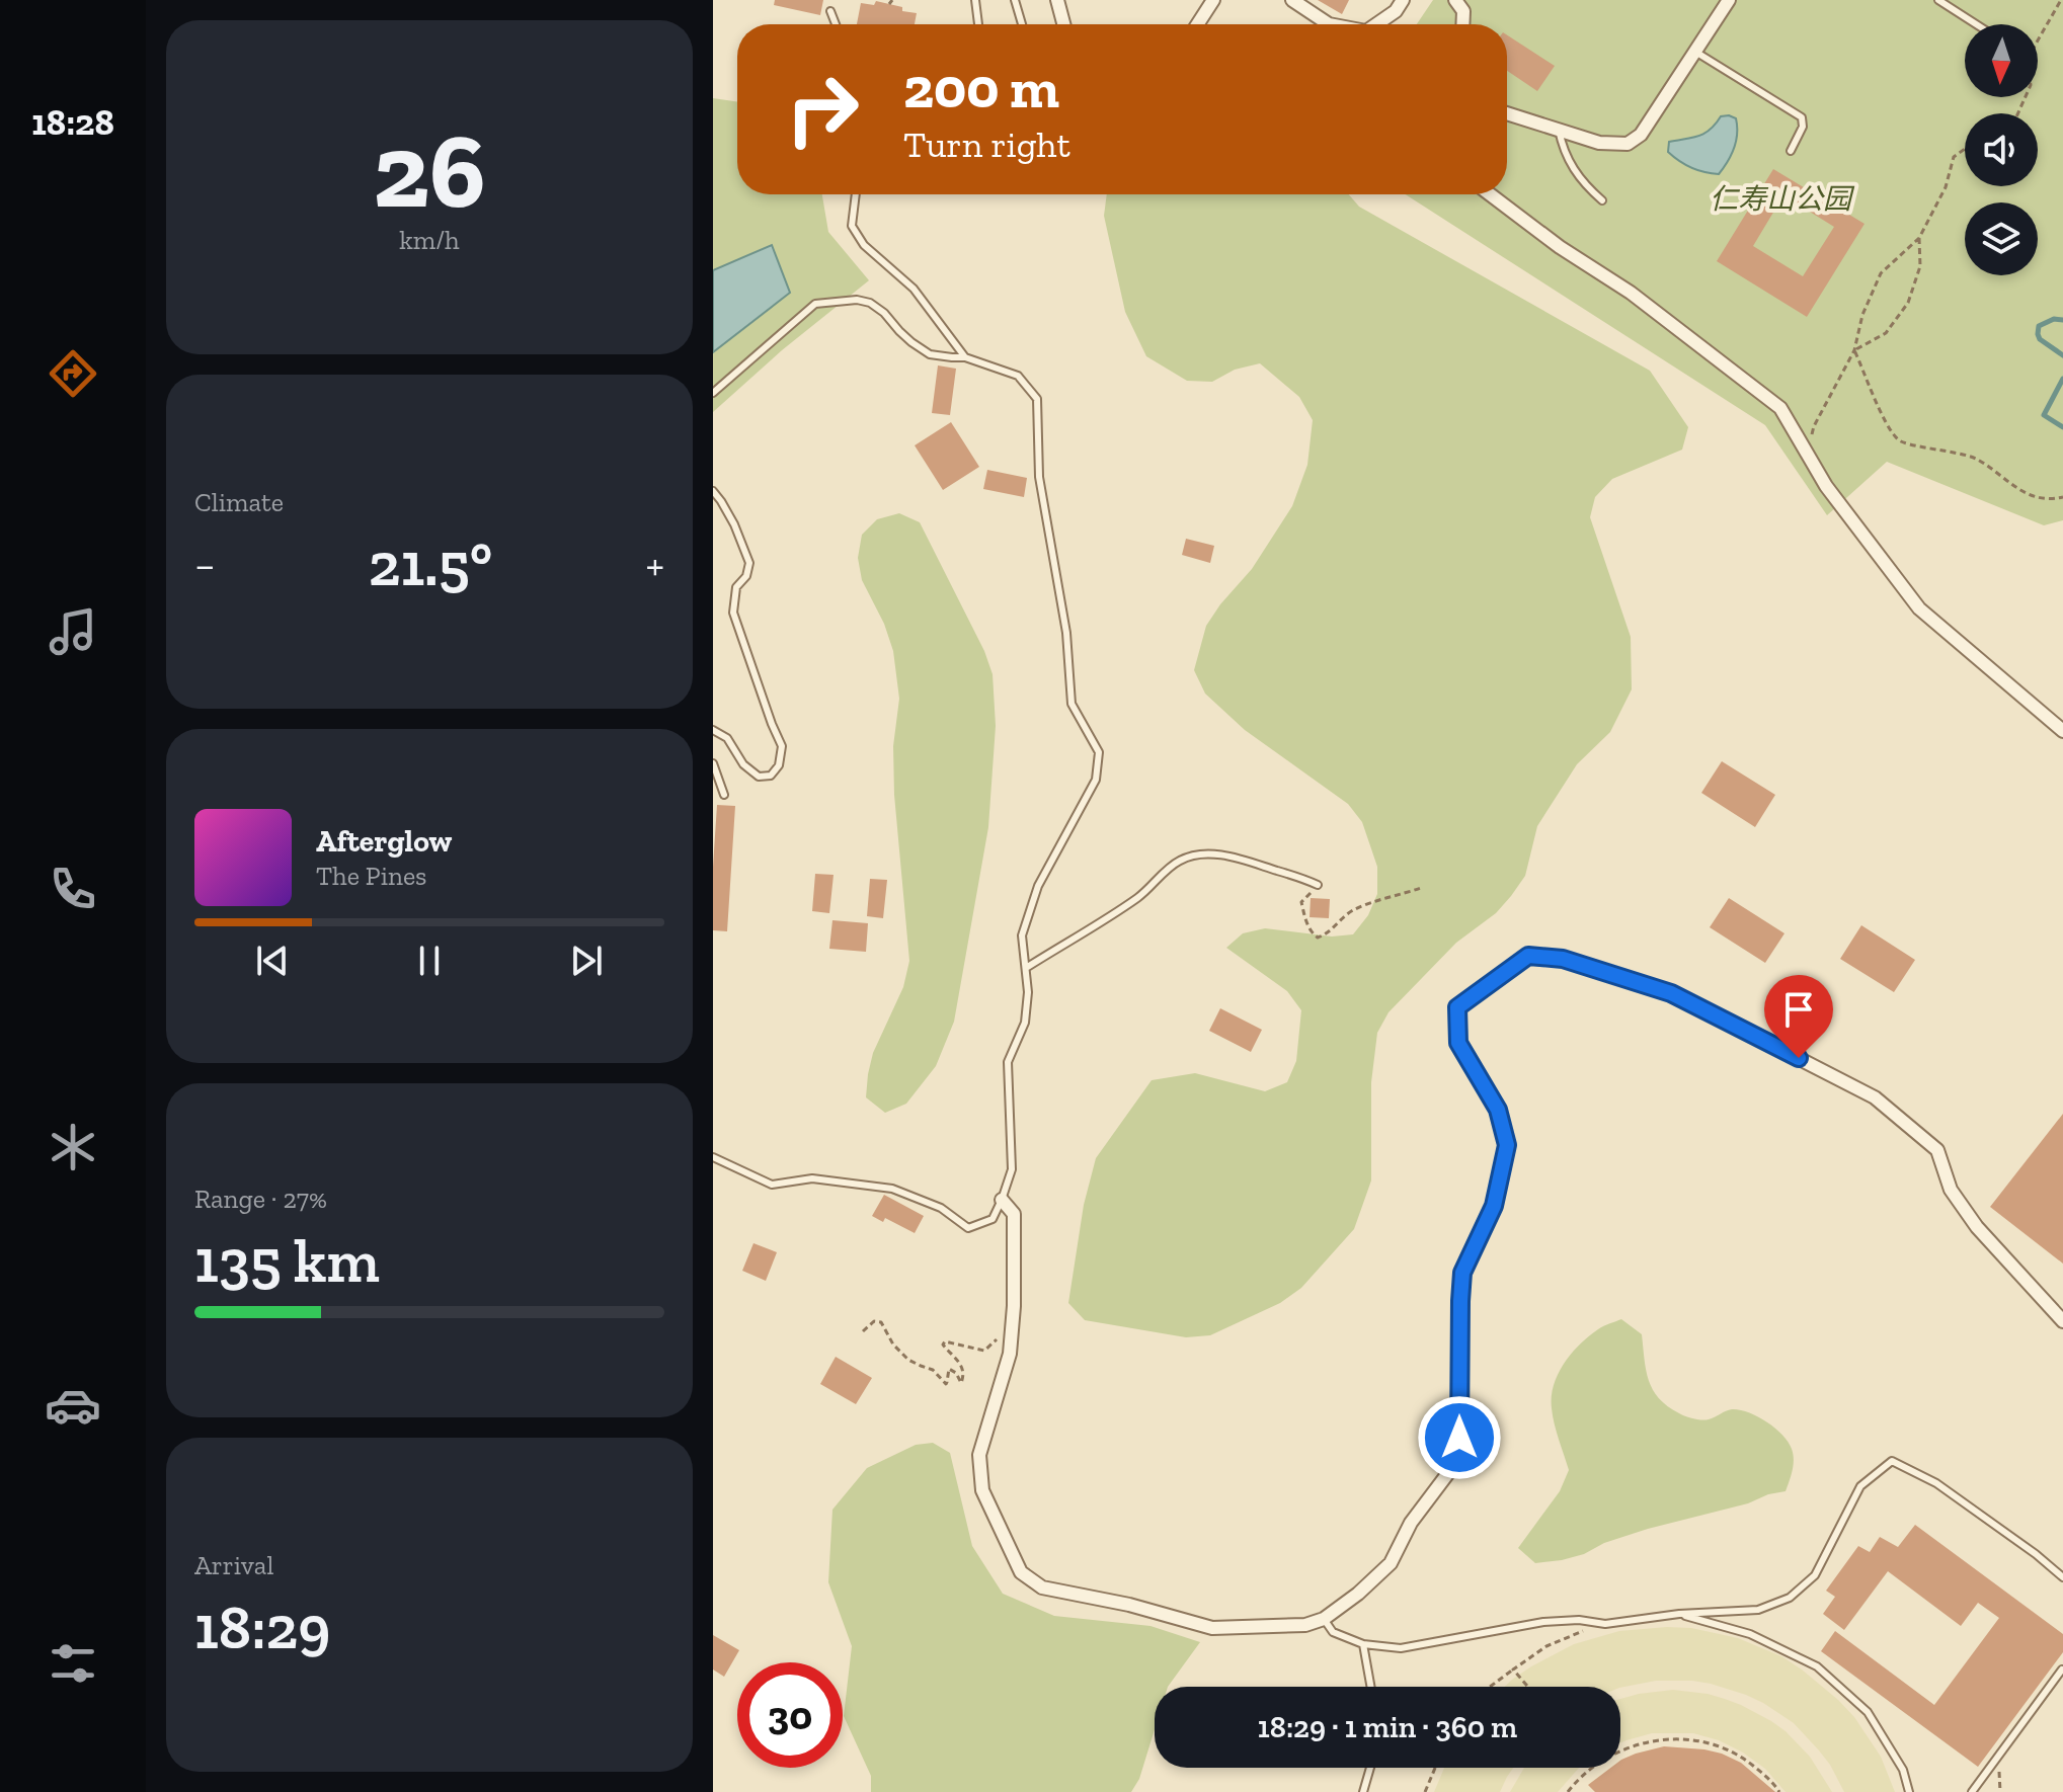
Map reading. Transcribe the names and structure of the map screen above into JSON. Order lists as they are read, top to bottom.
{
  "parks": ["仁寿山公园"],
  "north": "bottom",
  "page": {
    "tabs": "18:28",
    "tile": [
      ["26", "km/h"],
      "Climate",
      ["Range · 27%", "135 km"],
      ["Arrival", "18:29"]
    ],
    "turn": ["200 m", "Turn right"],
    "heat": ["−", "21.5°", "+"],
    "song": ["Afterglow", "The Pines"],
    "limit": "30",
    "trip": "18:29 · 1 min · 360 m"
  }
}
